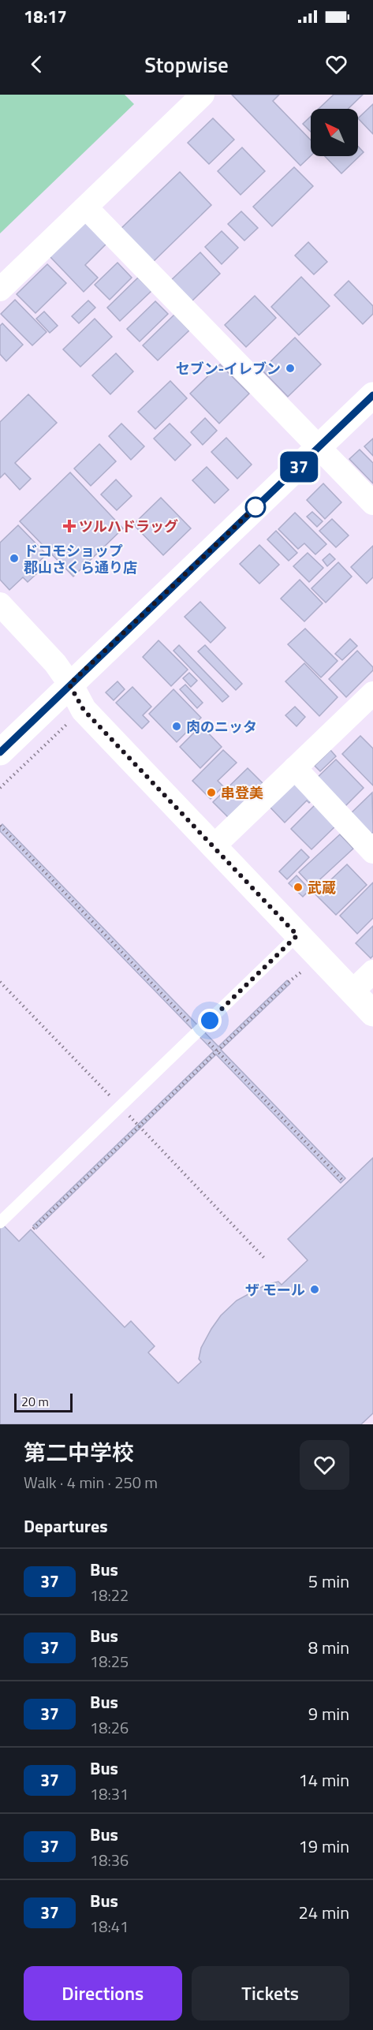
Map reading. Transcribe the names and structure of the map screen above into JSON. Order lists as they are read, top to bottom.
{
  "places": {
    "other": [
      "セブン-イレブン",
      "ドコモショップ 郡山さくら通り店",
      "肉のニッタ",
      "串登美",
      "武蔵",
      "ザ モール"
    ],
    "health": ["ツルハドラッグ"]
  },
  "lines": ["bus line 37"],
  "scale_bar": "20 m",
  "north": "top left",
  "page": {
    "status": "18:17",
    "header": "Stopwise",
    "on_map": "37",
    "scale": "20 m",
    "heading": [
      ["第二中学校", "Walk · 4 min · 250 m"],
      "Departures"
    ],
    "list": [
      {
        "mark": "37",
        "name": "Bus",
        "note": "18:22",
        "value": "5 min"
      },
      {
        "mark": "37",
        "name": "Bus",
        "note": "18:25",
        "value": "8 min"
      },
      {
        "mark": "37",
        "name": "Bus",
        "note": "18:26",
        "value": "9 min"
      },
      {
        "mark": "37",
        "name": "Bus",
        "note": "18:31",
        "value": "14 min"
      },
      {
        "mark": "37",
        "name": "Bus",
        "note": "18:36",
        "value": "19 min"
      },
      {
        "mark": "37",
        "name": "Bus",
        "note": "18:41",
        "value": "24 min"
      }
    ],
    "buttons": ["Directions", "Tickets"]
  }
}
